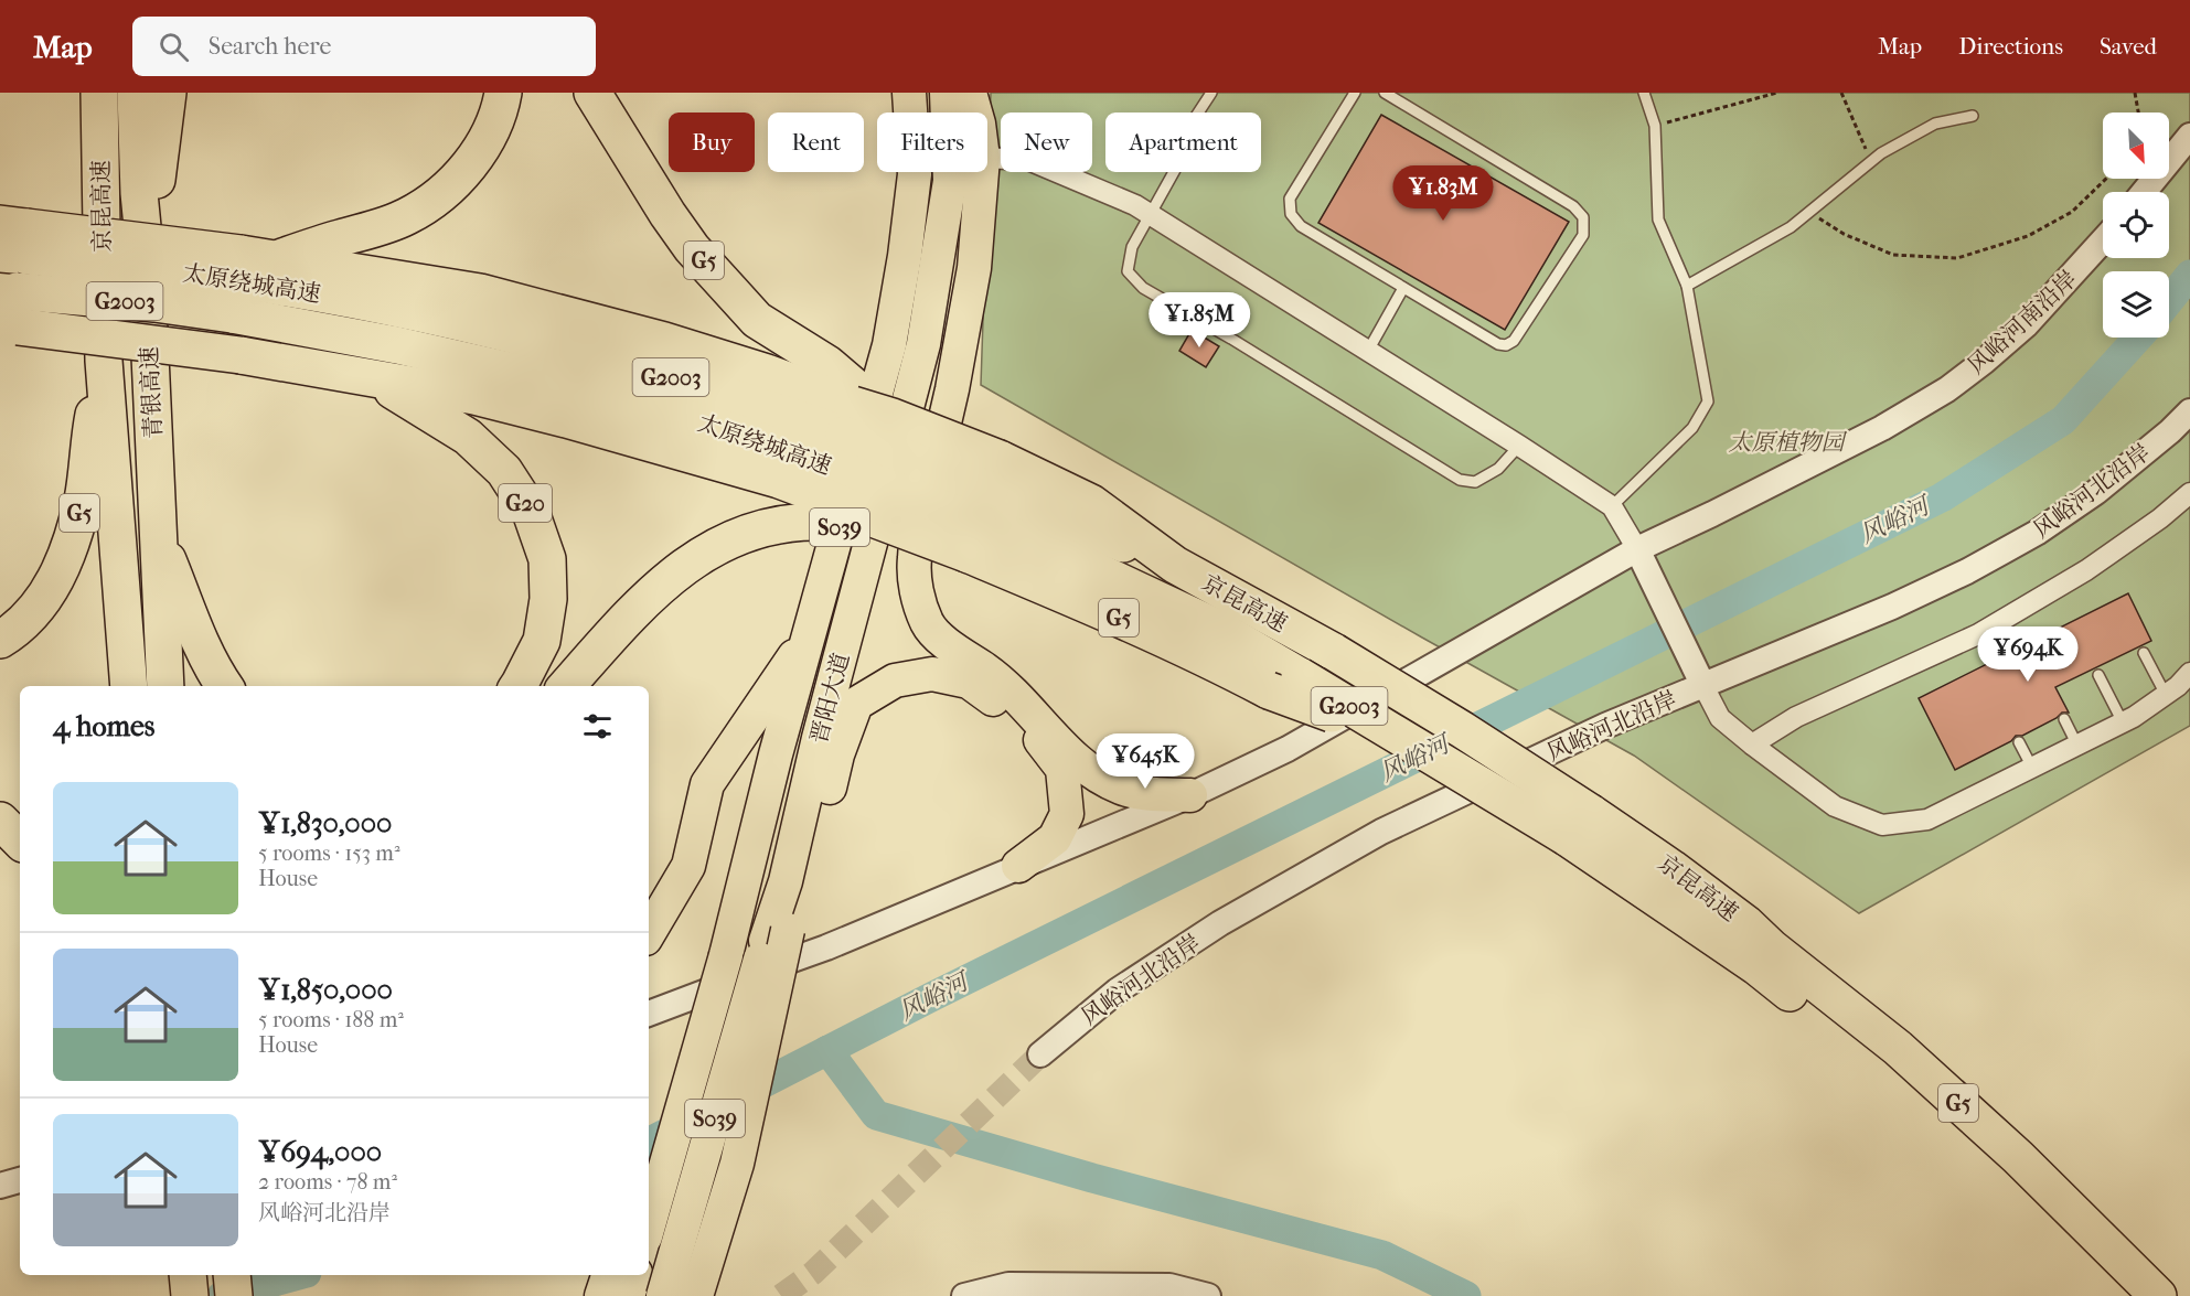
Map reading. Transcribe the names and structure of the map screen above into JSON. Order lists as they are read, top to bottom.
{
  "streets": {
    "highway": [
      "京昆高速",
      "G5",
      "太原绕城高速",
      "G2003",
      "青银高速",
      "G20",
      "S039",
      "晋阳大道"
    ],
    "street": ["风峪河南沿岸", "风峪河北沿岸"]
  },
  "crossings": [
    ["京昆高速", "G5"],
    ["京昆高速", "太原绕城高速"],
    ["G5", "太原绕城高速"],
    ["G5", "G20"],
    ["S039", "晋阳大道"]
  ],
  "water": ["风峪河"],
  "parks": ["太原植物园"],
  "north": "bottom right",
  "page": {
    "header": "Map",
    "search": "Search here",
    "nav": ["Map", "Directions", "Saved"],
    "chip": [
      "Buy",
      "Rent",
      "Filters",
      "New",
      "Apartment"
    ],
    "price": [
      "¥1.83M",
      "¥1.85M",
      "¥694K",
      "¥645K"
    ],
    "heading": "4 homes",
    "list": [
      {
        "name": "¥1,830,000",
        "note": "5 rooms · 153 m² · House"
      },
      {
        "name": "¥1,850,000",
        "note": "5 rooms · 188 m² · House"
      },
      {
        "name": "¥694,000",
        "note": "2 rooms · 78 m² · 风峪河北沿岸"
      }
    ]
  }
}
